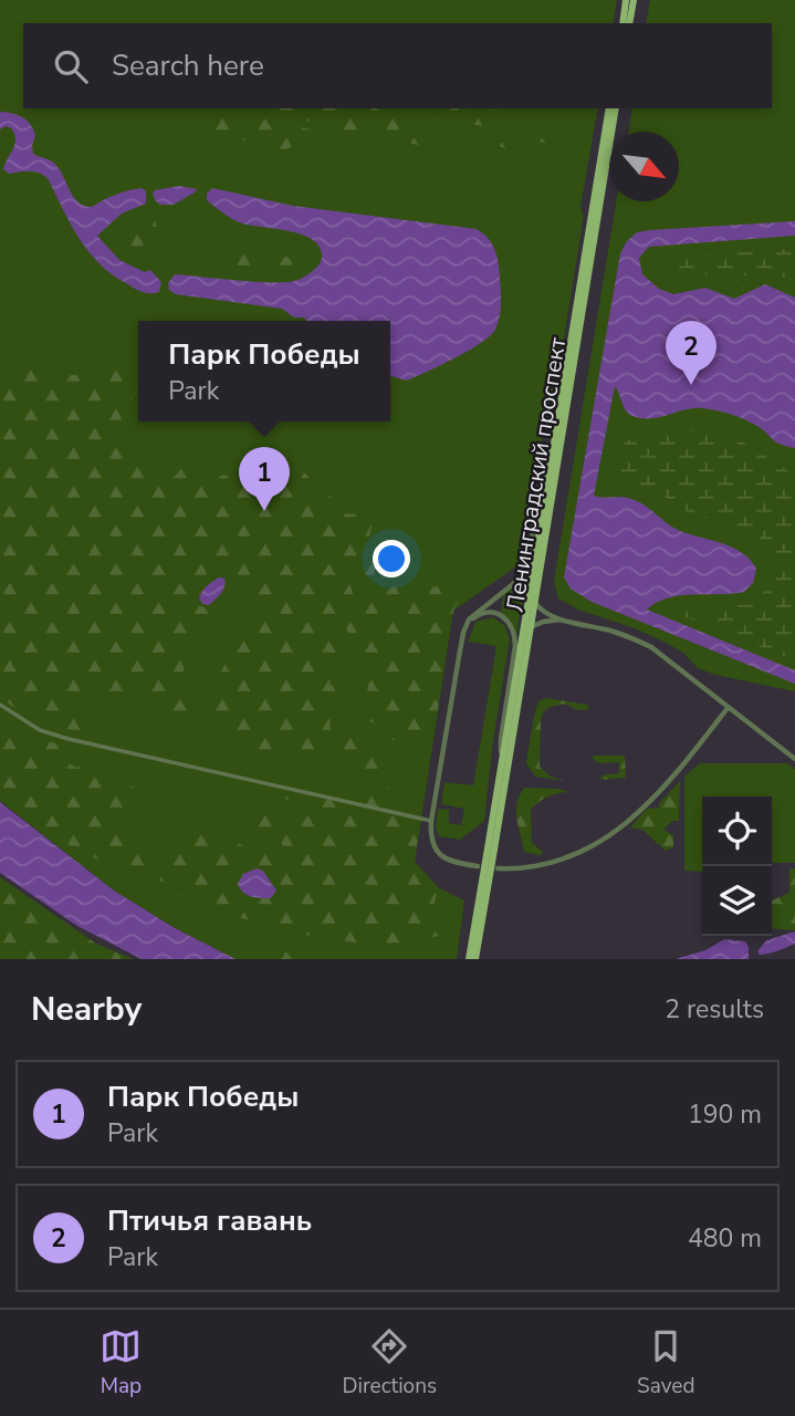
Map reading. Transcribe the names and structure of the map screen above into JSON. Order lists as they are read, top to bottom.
{
  "streets": {
    "main road": ["Ленинградский проспект"]
  },
  "north": "bottom right",
  "page": {
    "search": "Search here",
    "popup": ["Парк Победы", "Park"],
    "pins": ["2", "1"],
    "heading": ["Nearby", "2 results"],
    "list": [
      {
        "mark": "1",
        "name": "Парк Победы",
        "note": "Park",
        "value": "190 m"
      },
      {
        "mark": "2",
        "name": "Птичья гавань",
        "note": "Park",
        "value": "480 m"
      }
    ],
    "nav": ["Map", "Directions", "Saved"]
  }
}
